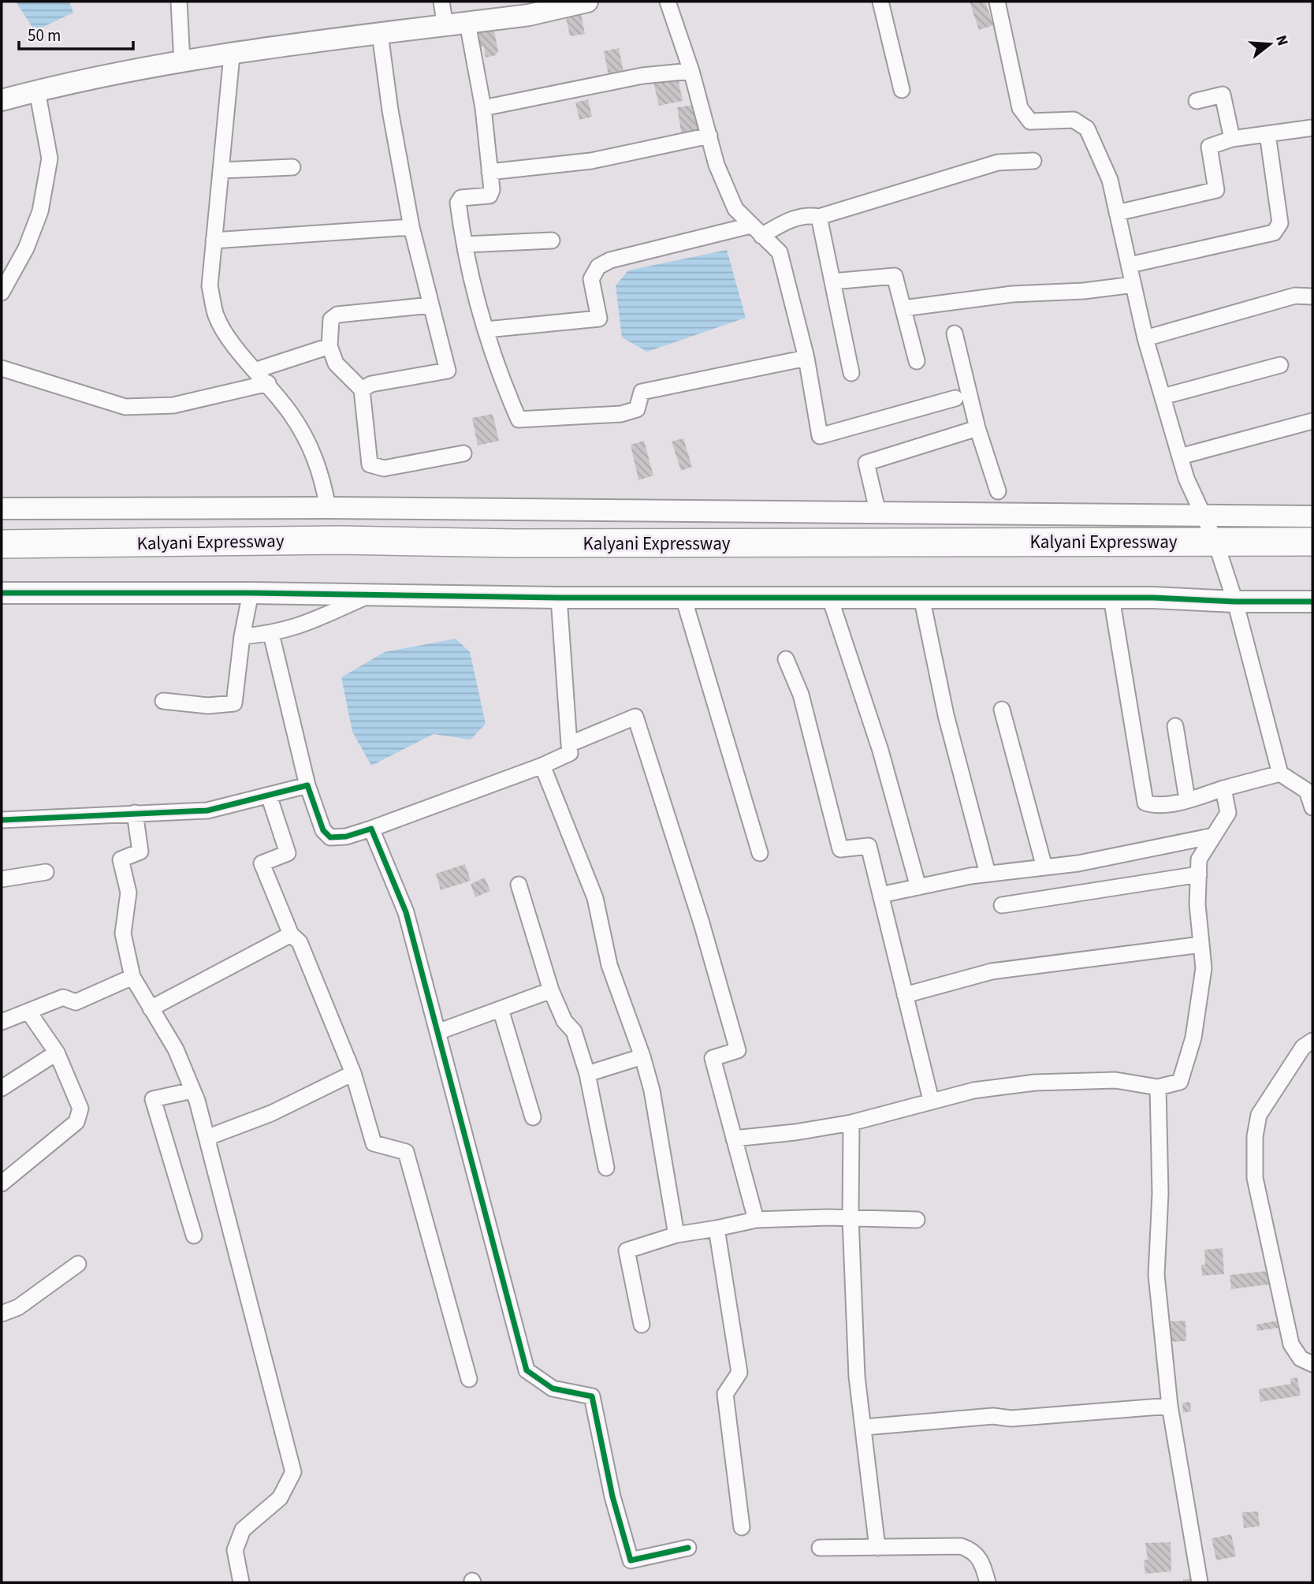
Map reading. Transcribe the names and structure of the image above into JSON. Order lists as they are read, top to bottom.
{
  "streets": {
    "highway": ["Kalyani Expressway"]
  },
  "scale_bar": "50 m",
  "north": "right"
}
